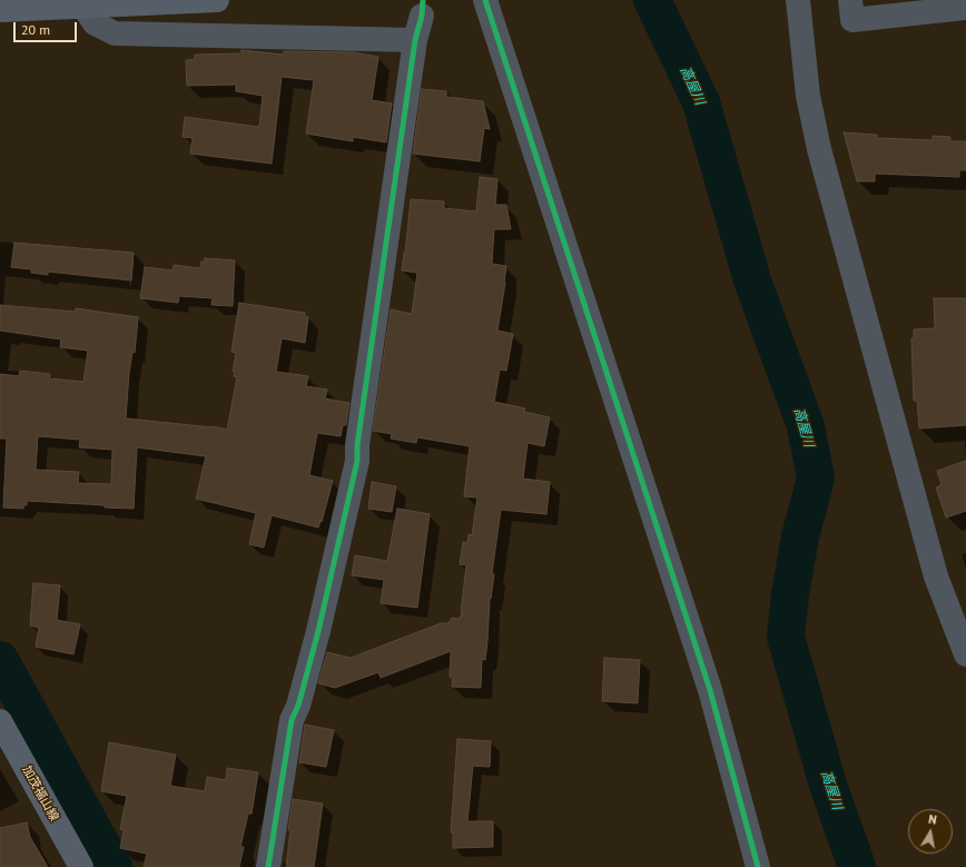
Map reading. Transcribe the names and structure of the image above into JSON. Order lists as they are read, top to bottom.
{
  "streets": {
    "main road": ["加茂福山線"]
  },
  "water": ["高屋川"],
  "scale_bar": "20 m",
  "north": "top"
}
